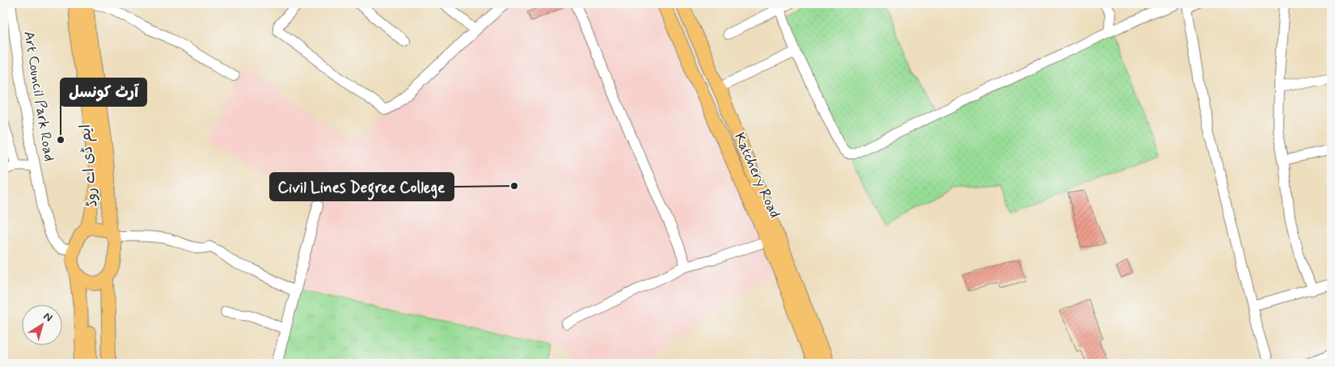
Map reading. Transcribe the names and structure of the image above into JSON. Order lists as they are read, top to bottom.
{
  "streets": {
    "main road": ["ایم ڈی اے روڈ", "Katchery Road"],
    "street": ["Art Council Park Road"]
  },
  "crossings": [
    ["Art Council Park Road", "ایم ڈی اے روڈ"]
  ],
  "places": ["آرٹ کونسل", "Civil Lines Degree College"],
  "north": "top right"
}
